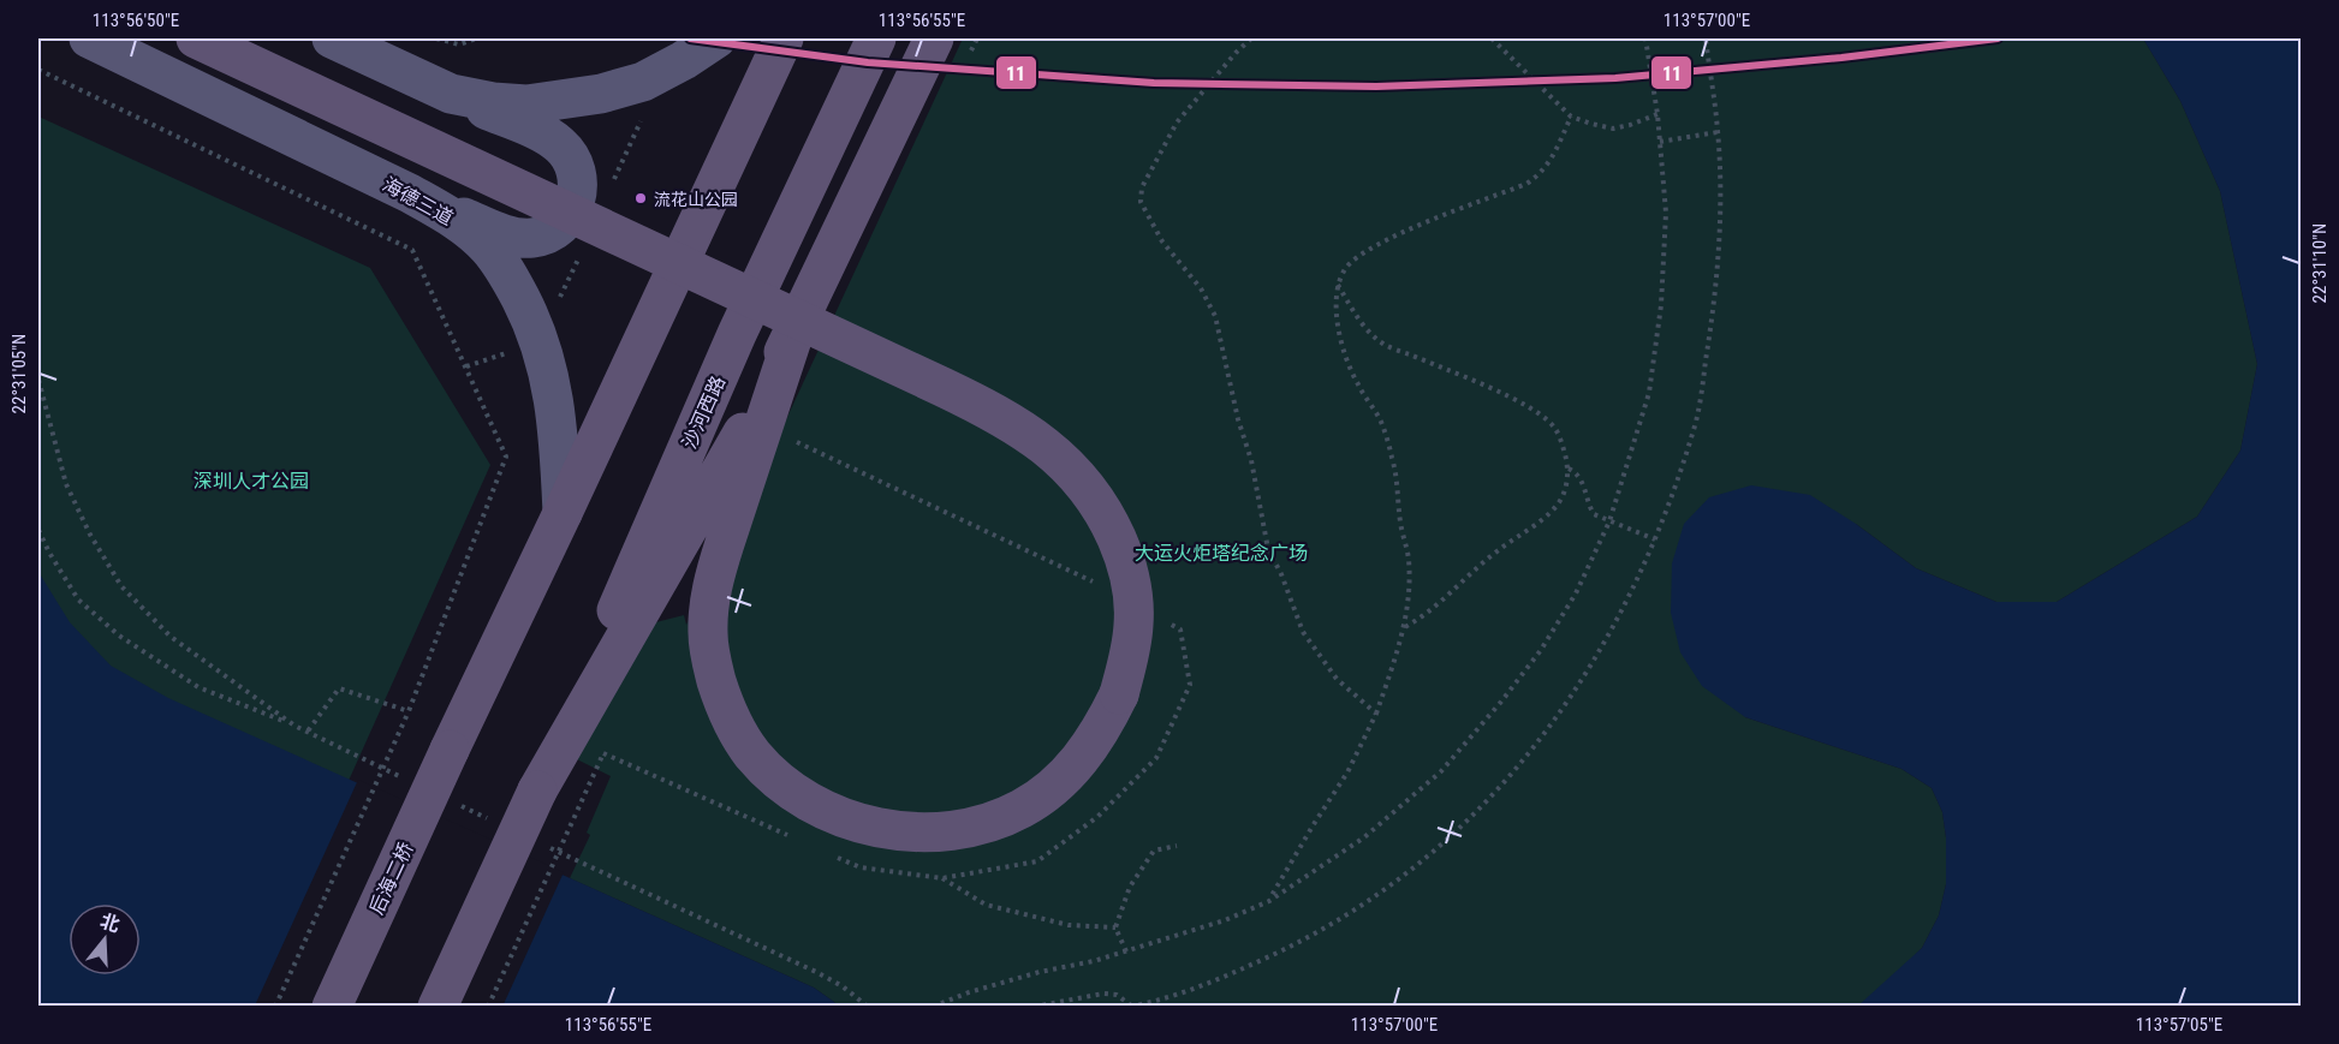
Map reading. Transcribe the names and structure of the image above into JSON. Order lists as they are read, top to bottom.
{
  "streets": {
    "main road": ["海德三道", "沙河西路", "后海二桥"]
  },
  "crossings": [
    ["海德三道", "后海二桥"]
  ],
  "parks": ["深圳人才公园", "大运火炬塔纪念广场"],
  "places": ["流花山公园"],
  "lines": ["transit line 11"],
  "north": "top",
  "coordinates": [
    "113°56'50\"E",
    "113°56'55\"E",
    "113°57'00\"E",
    "22°31'10\"N",
    "22°31'05\"N",
    "113°57'05\"E"
  ]
}
